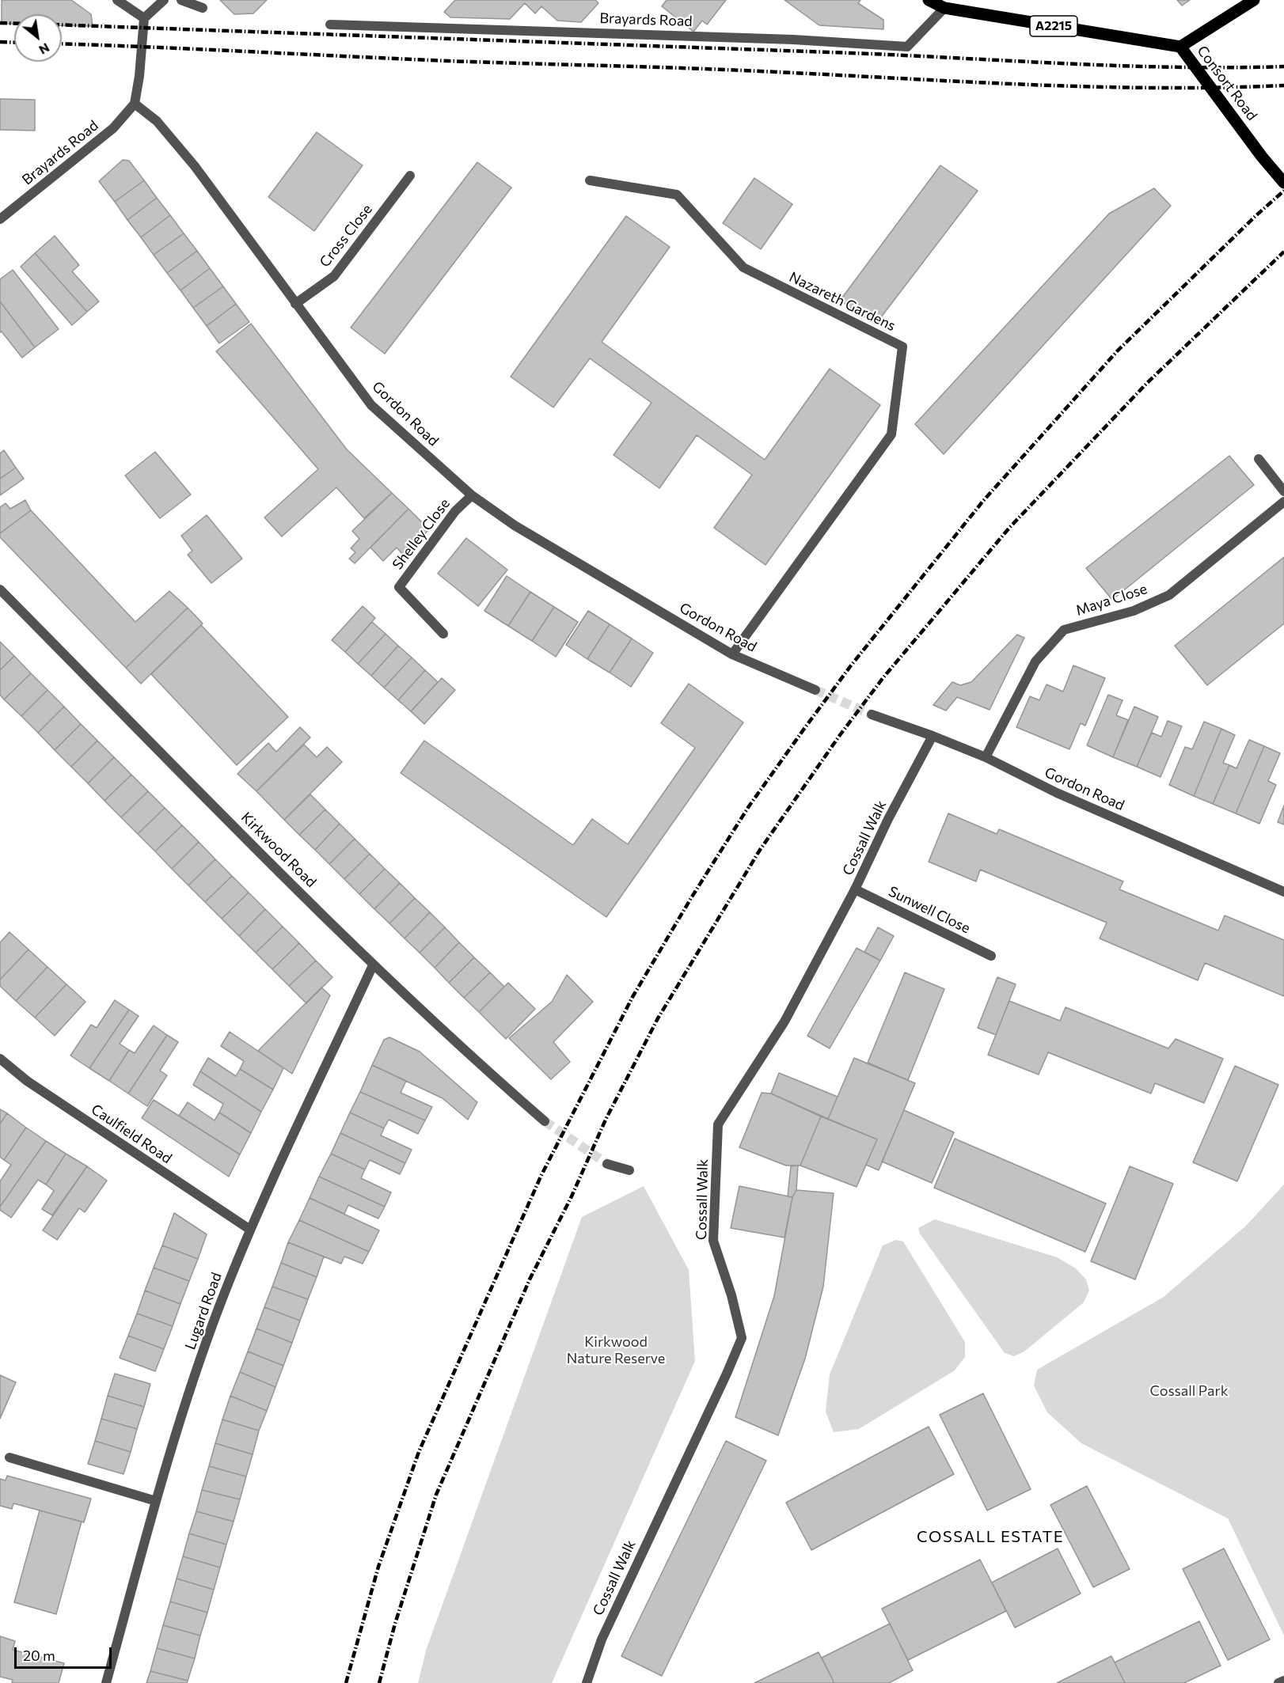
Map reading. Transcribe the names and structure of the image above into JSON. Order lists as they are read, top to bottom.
{
  "streets": {
    "main road": ["A2215", "Consort Road"],
    "street": [
      "Brayards Road",
      "Cross Close",
      "Nazareth Gardens",
      "Gordon Road",
      "Shelley Close",
      "Maya Close",
      "Cossall Walk",
      "Kirkwood Road",
      "Sunwell Close",
      "Caulfield Road",
      "Lugard Road"
    ]
  },
  "crossings": [
    ["Brayards Road", "Consort Road"],
    ["Brayards Road", "Gordon Road"],
    ["Cross Close", "Gordon Road"],
    ["Nazareth Gardens", "Gordon Road"],
    ["Gordon Road", "Shelley Close"],
    ["Gordon Road", "Maya Close"],
    ["Gordon Road", "Cossall Walk"],
    ["Cossall Walk", "Sunwell Close"],
    ["Kirkwood Road", "Lugard Road"],
    ["Caulfield Road", "Lugard Road"]
  ],
  "districts": ["COSSALL ESTATE"],
  "parks": ["Kirkwood Nature Reserve", "Cossall Park"],
  "scale_bar": "20 m",
  "north": "bottom right"
}
